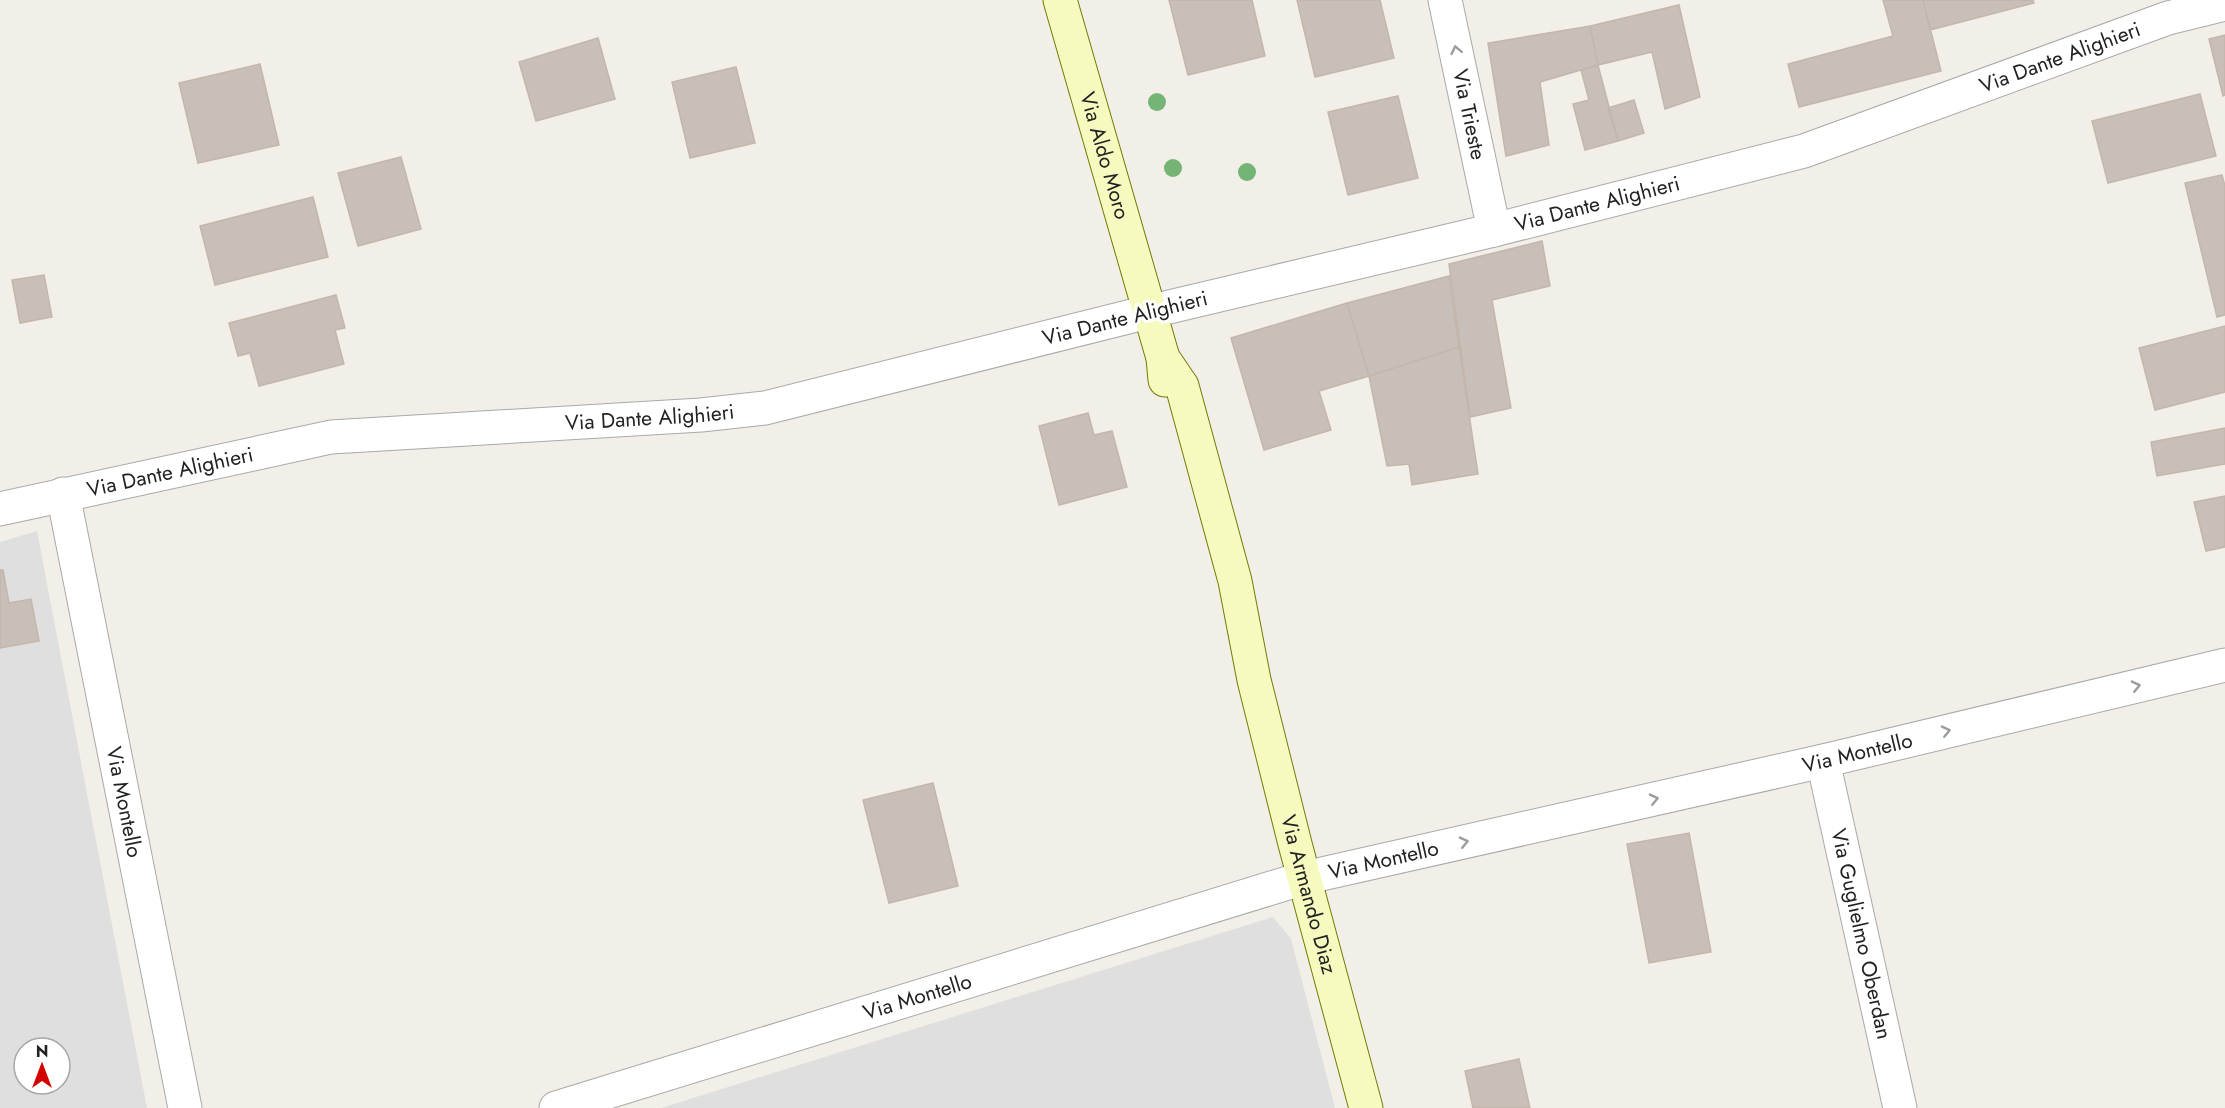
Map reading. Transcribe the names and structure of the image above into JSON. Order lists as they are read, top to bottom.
{
  "streets": {
    "main road": ["Via Aldo Moro", "Via Armando Diaz"],
    "street": [
      "Via Dante Alighieri",
      "Via Trieste",
      "Via Montello",
      "Via Guglielmo Oberdan"
    ]
  },
  "crossings": [
    ["Via Dante Alighieri", "Via Trieste"],
    ["Via Dante Alighieri", "Via Aldo Moro"],
    ["Via Dante Alighieri", "Via Montello"],
    ["Via Dante Alighieri", "Via Armando Diaz"],
    ["Via Aldo Moro", "Via Armando Diaz"],
    ["Via Montello", "Via Armando Diaz"],
    ["Via Montello", "Via Guglielmo Oberdan"]
  ],
  "one_way": ["Via Trieste", "Via Montello"],
  "north": "top"
}
